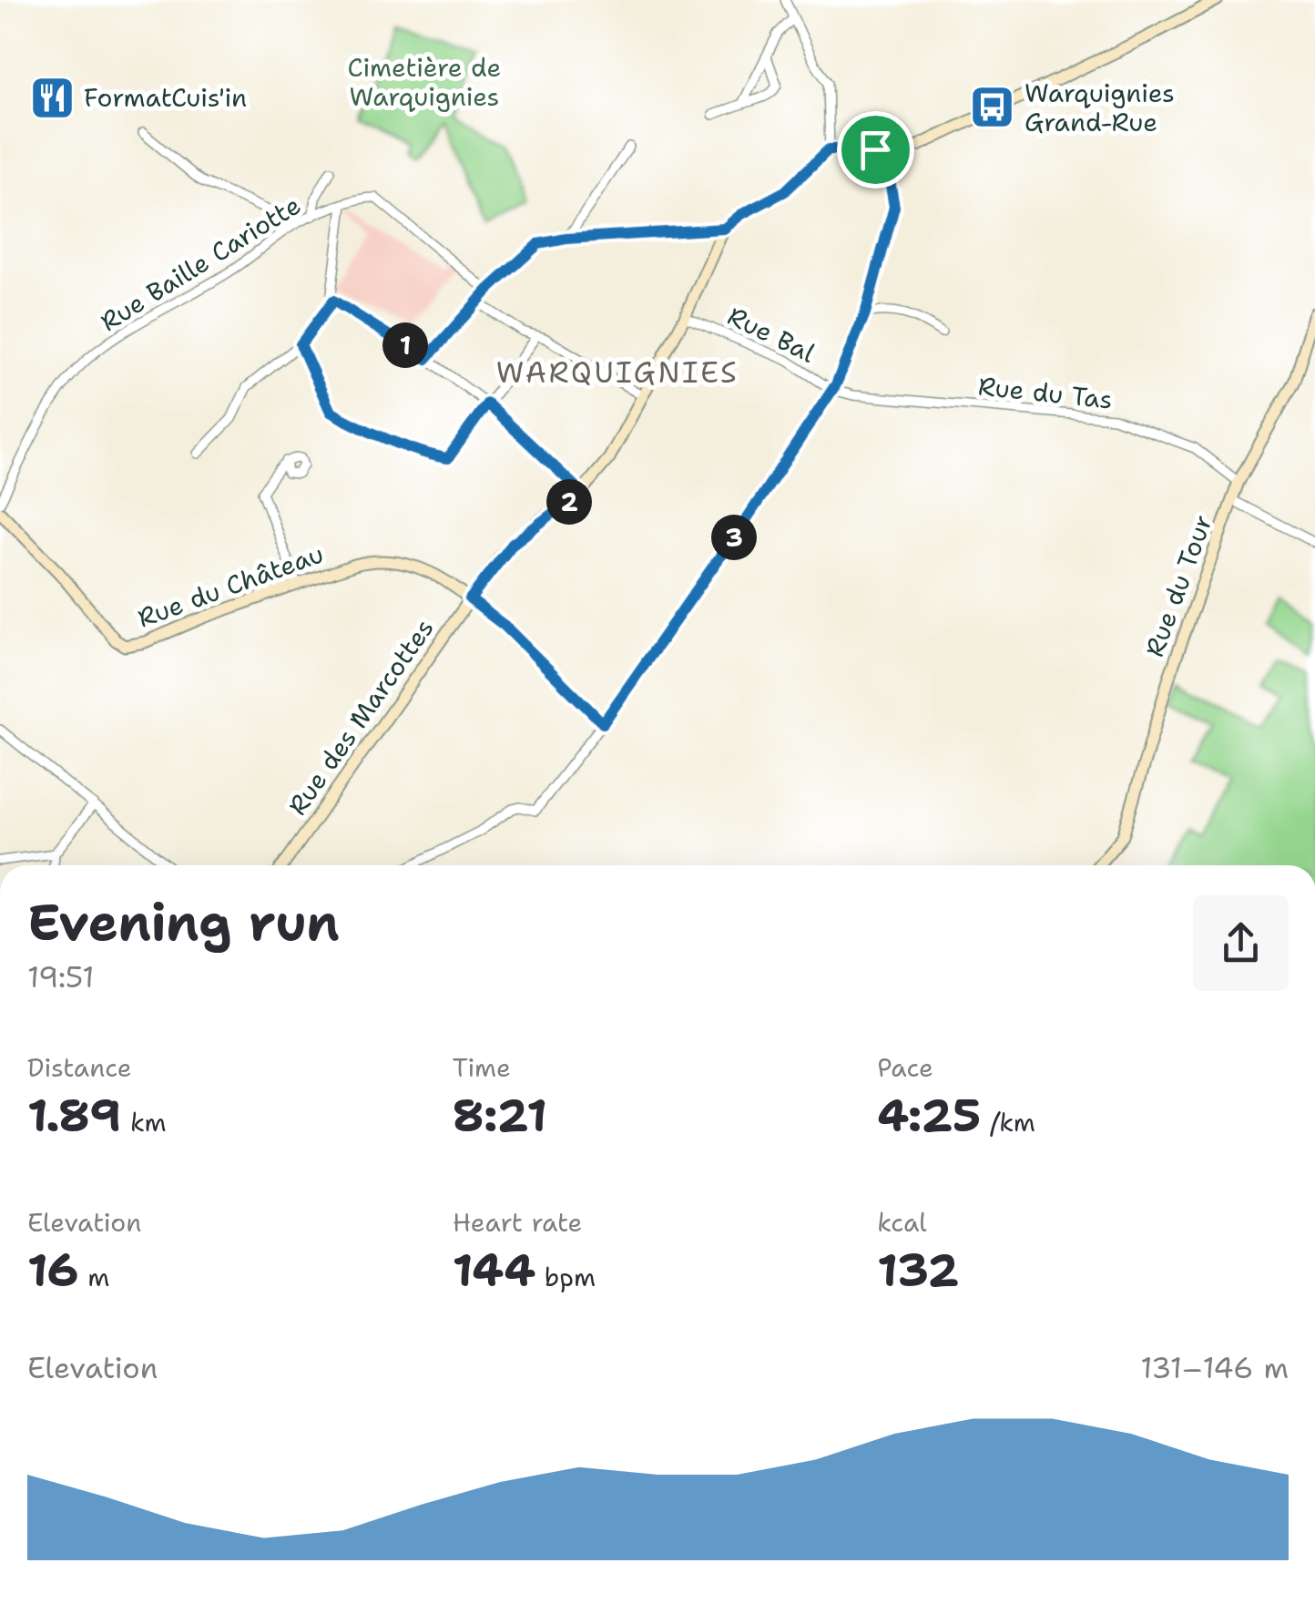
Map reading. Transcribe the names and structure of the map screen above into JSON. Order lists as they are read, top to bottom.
{
  "streets": {
    "street": [
      "Rue Baille Cariotte",
      "Rue Bal",
      "Rue du Tas",
      "Rue du Château",
      "Rue du Tour",
      "Rue des Marcottes"
    ]
  },
  "crossings": [
    ["Rue Bal", "Rue du Tas"],
    ["Rue Bal", "Rue des Marcottes"],
    ["Rue du Tas", "Rue du Tour"],
    ["Rue du Château", "Rue des Marcottes"]
  ],
  "districts": ["WARQUIGNIES"],
  "parks": ["Cimetière de Warquignies"],
  "places": {
    "restaurant": ["FormatCuis'in"],
    "bus stop": ["Warquignies Grand-Rue"]
  },
  "page": {
    "pins": ["1", "2", "3"],
    "heading": ["Evening run", "19:51"],
    "stats": [
      ["Distance", "1.89 km"],
      ["Time", "8:21"],
      ["Pace", "4:25 /km"],
      ["Elevation", "16 m"],
      ["Heart rate", "144 bpm"],
      ["kcal", "132"]
    ],
    "chart": ["Elevation", "131–146 m"]
  }
}
